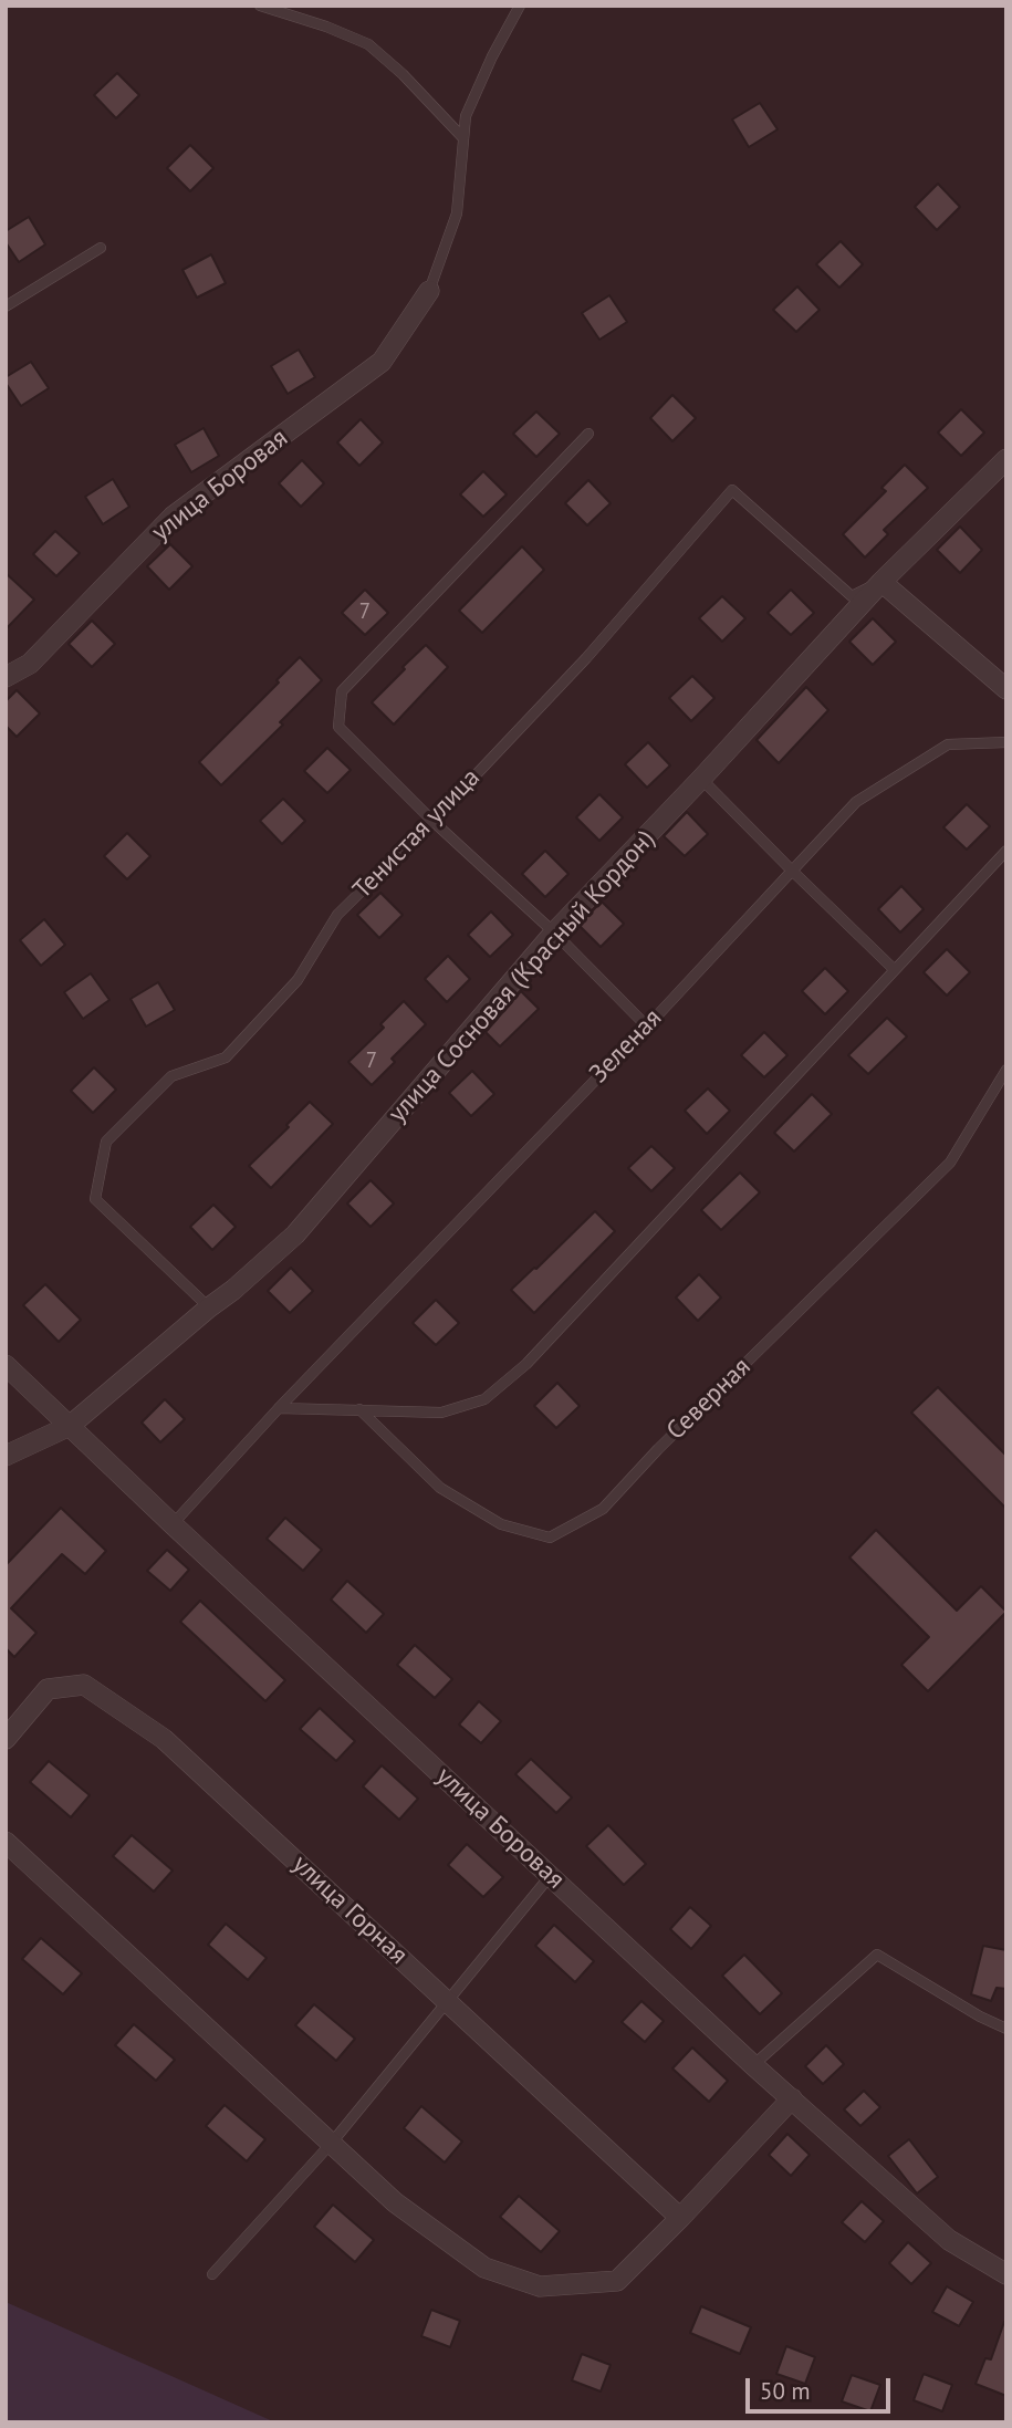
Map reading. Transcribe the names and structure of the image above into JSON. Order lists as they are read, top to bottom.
{
  "streets": {
    "street": ["улица Боровая", "улица Сосновая (Красный Кордон)", "улица Горная"],
    "lane": ["Тенистая улица", "Зеленая", "Северная"]
  },
  "crossings": [
    ["улица Боровая", "улица Сосновая (Красный Кордон)"],
    ["улица Боровая", "Зеленая"],
    ["Тенистая улица", "улица Сосновая (Красный Кордон)"]
  ],
  "house_numbers": ["7", "7"],
  "scale_bar": "50 m"
}
